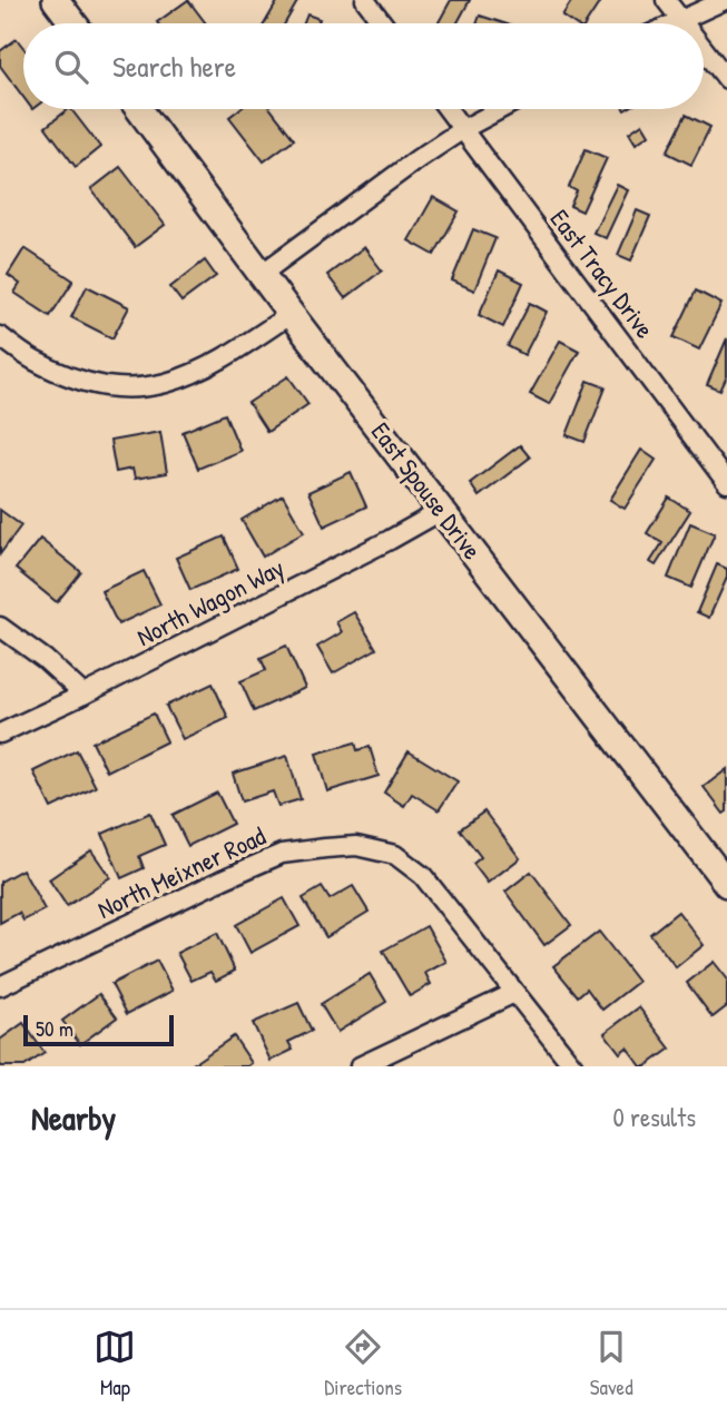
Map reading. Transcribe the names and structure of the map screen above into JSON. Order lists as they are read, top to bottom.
{
  "streets": {
    "street": [
      "East Tracy Drive",
      "East Spouse Drive",
      "North Wagon Way",
      "North Meixner Road"
    ]
  },
  "crossings": [
    ["East Spouse Drive", "North Wagon Way"]
  ],
  "scale_bar": "50 m",
  "page": {
    "search": "Search here",
    "scale": "50 m",
    "heading": ["Nearby", "0 results"],
    "nav": ["Map", "Directions", "Saved"]
  }
}
